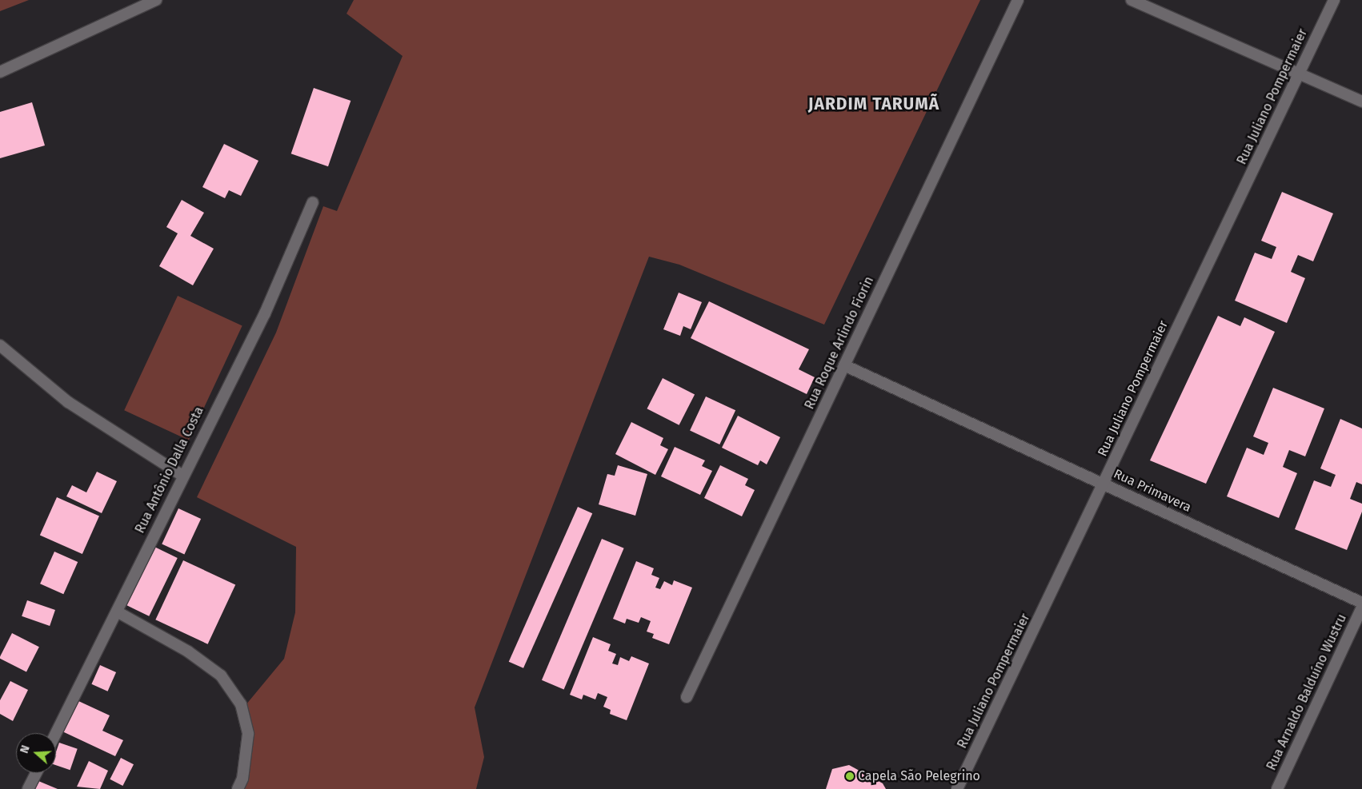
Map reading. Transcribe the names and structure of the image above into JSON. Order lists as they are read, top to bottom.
{
  "streets": {
    "street": [
      "Rua Juliano Pompermaier",
      "Rua Roque Arlindo Fiorin",
      "Rua Antônio Dalla Costa",
      "Rua Primavera",
      "Rua Arnaldo Balduíno Wustru"
    ]
  },
  "crossings": [
    ["Rua Juliano Pompermaier", "Rua Primavera"],
    ["Rua Roque Arlindo Fiorin", "Rua Primavera"]
  ],
  "districts": ["JARDIM TARUMÃ"],
  "places": ["Capela São Pelegrino"],
  "north": "left"
}
